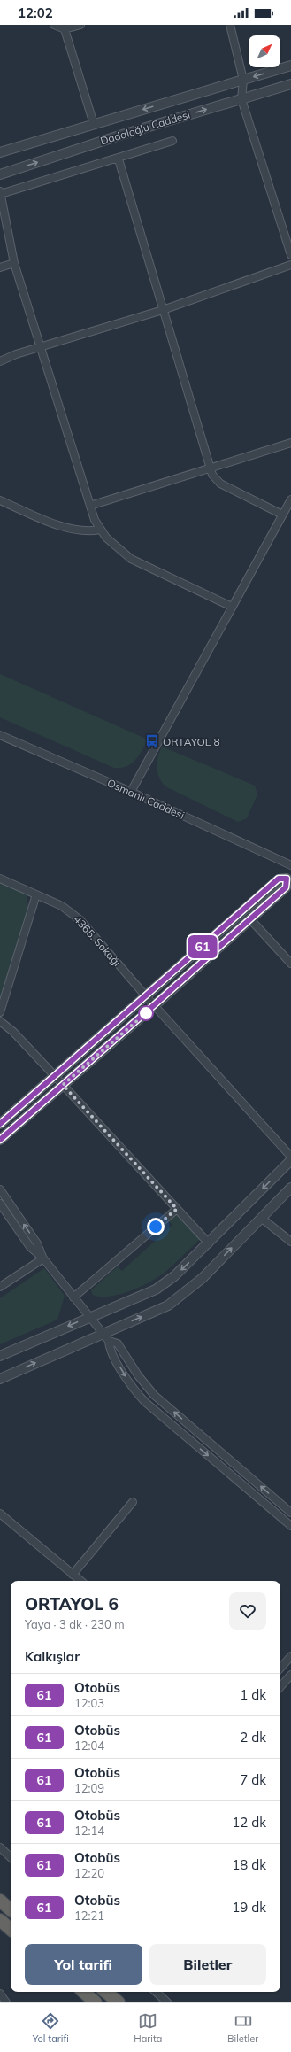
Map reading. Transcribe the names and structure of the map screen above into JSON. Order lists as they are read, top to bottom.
{
  "streets": {
    "street": ["Dadaloğlu Caddesi", "Osmanlı Caddesi", "4365. Sokağı"]
  },
  "places": {
    "bus stop": ["ORTAYOL 8"]
  },
  "lines": ["bus line 61"],
  "north": "top right",
  "page": {
    "status": "12:02",
    "on_map": "61",
    "heading": [
      ["ORTAYOL 6", "Yaya · 3 dk · 230 m"],
      "Kalkışlar"
    ],
    "list": [
      {
        "mark": "61",
        "name": "Otobüs",
        "note": "12:03",
        "value": "1 dk"
      },
      {
        "mark": "61",
        "name": "Otobüs",
        "note": "12:04",
        "value": "2 dk"
      },
      {
        "mark": "61",
        "name": "Otobüs",
        "note": "12:09",
        "value": "7 dk"
      },
      {
        "mark": "61",
        "name": "Otobüs",
        "note": "12:14",
        "value": "12 dk"
      },
      {
        "mark": "61",
        "name": "Otobüs",
        "note": "12:20",
        "value": "18 dk"
      },
      {
        "mark": "61",
        "name": "Otobüs",
        "note": "12:21",
        "value": "19 dk"
      }
    ],
    "buttons": ["Yol tarifi", "Biletler"],
    "tabs": ["Yol tarifi", "Harita", "Biletler"]
  }
}
